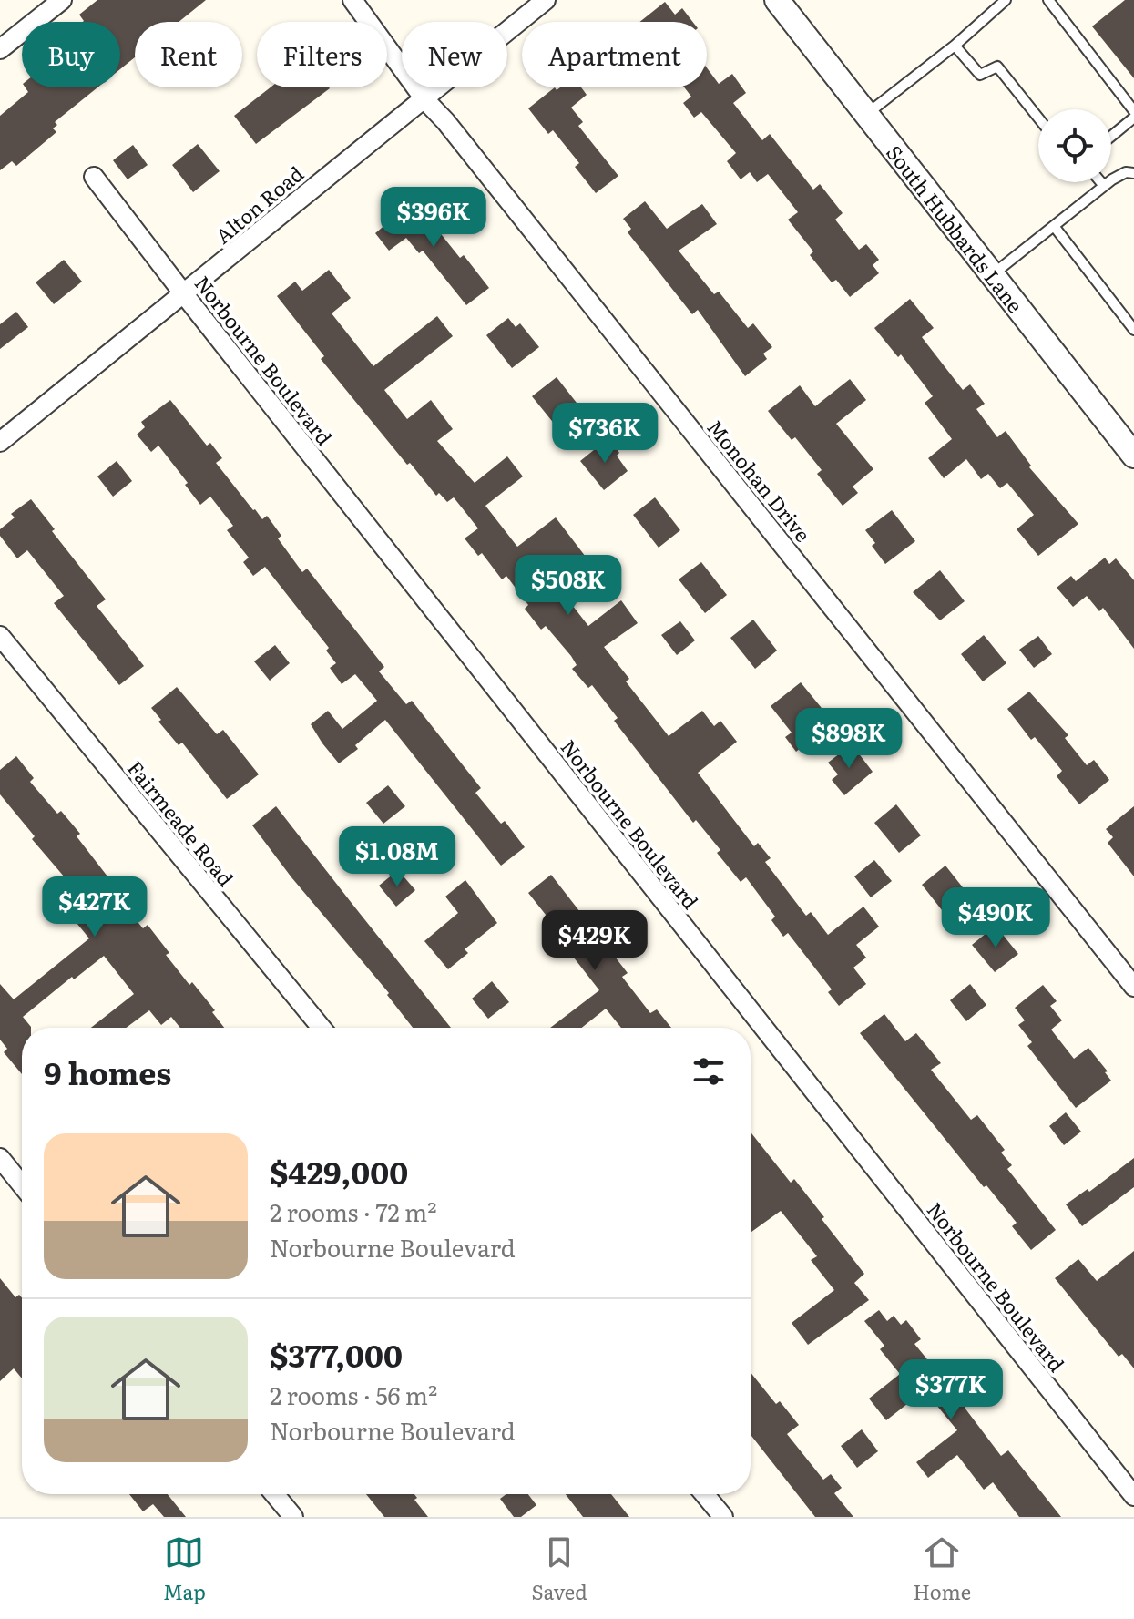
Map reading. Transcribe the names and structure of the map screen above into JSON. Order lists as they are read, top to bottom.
{
  "streets": {
    "street": [
      "Alton Road",
      "South Hubbards Lane",
      "Norbourne Boulevard",
      "Monohan Drive",
      "Fairmeade Road"
    ]
  },
  "crossings": [
    ["Alton Road", "Norbourne Boulevard"],
    ["Alton Road", "Monohan Drive"]
  ],
  "page": {
    "chip": [
      "Buy",
      "Rent",
      "Filters",
      "New",
      "Apartment"
    ],
    "price": [
      "$396K",
      "$736K",
      "$508K",
      "$898K",
      "$1.08M",
      "$427K",
      "$490K",
      "$429K",
      "$377K"
    ],
    "heading": "9 homes",
    "list": [
      {
        "name": "$429,000",
        "note": "2 rooms · 72 m² · Norbourne Boulevard"
      },
      {
        "name": "$377,000",
        "note": "2 rooms · 56 m² · Norbourne Boulevard"
      }
    ],
    "tabs": ["Map", "Saved", "Home"]
  }
}
